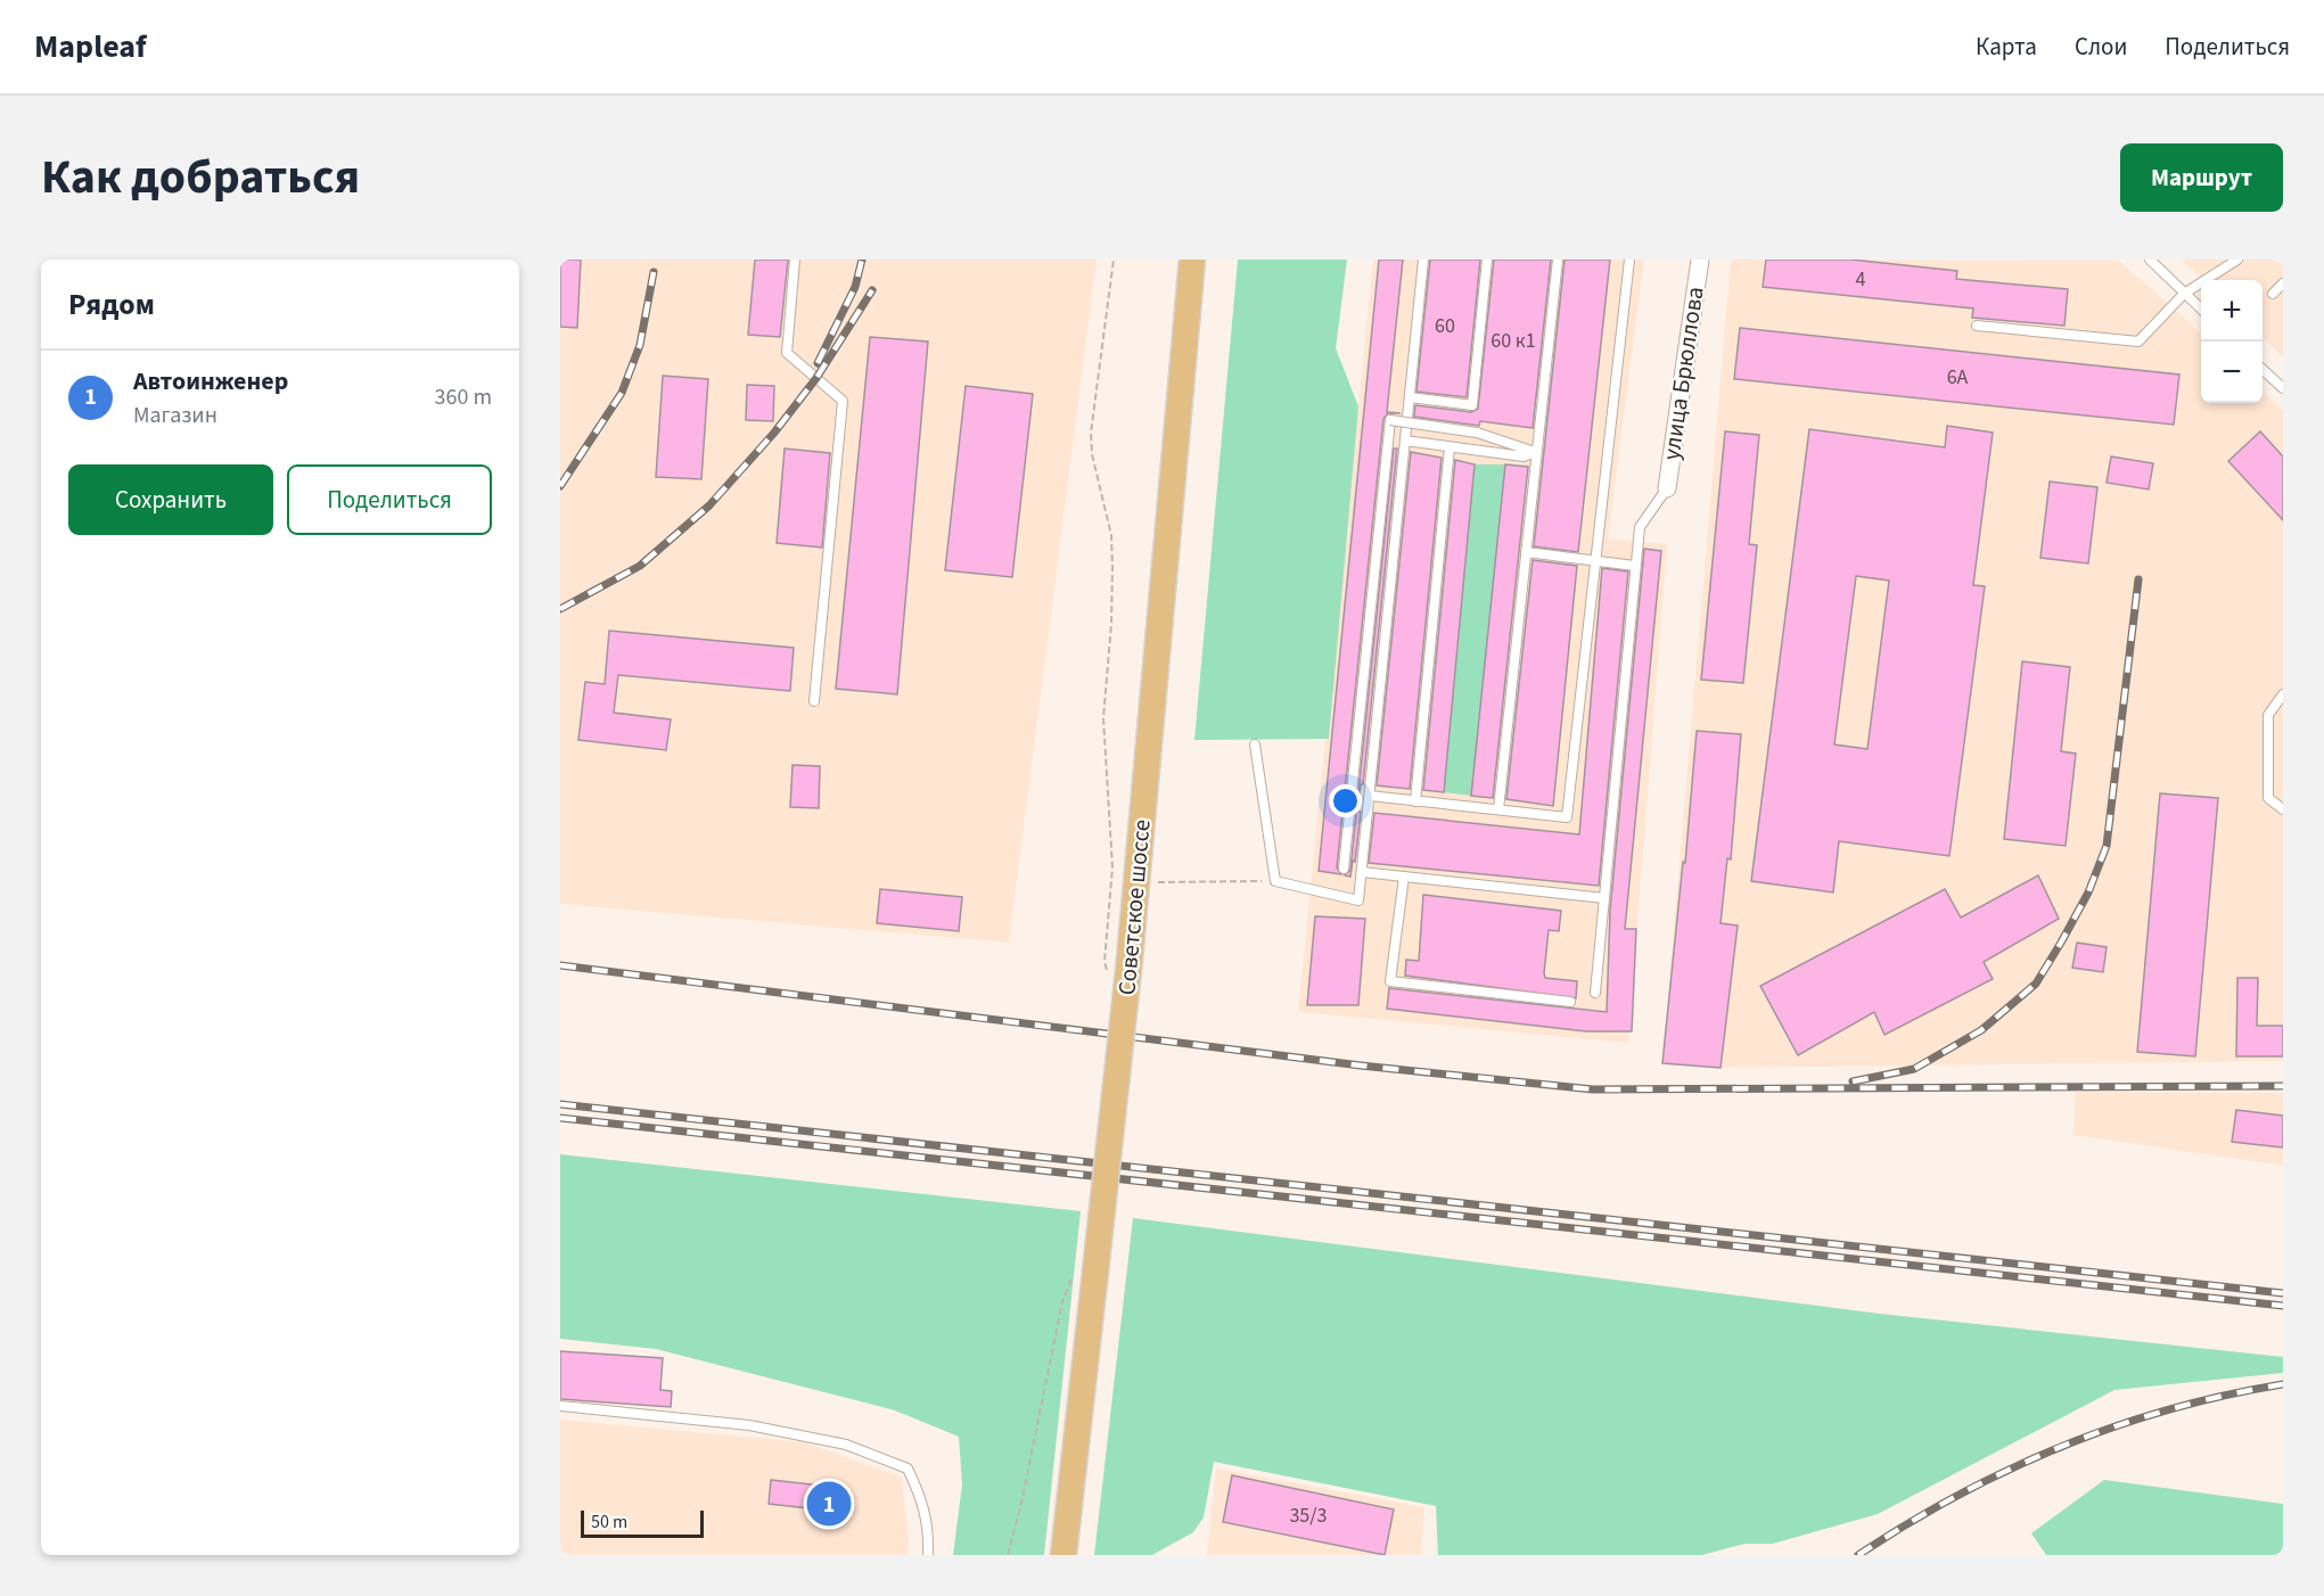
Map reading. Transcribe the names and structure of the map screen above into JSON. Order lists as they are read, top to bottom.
{
  "streets": {
    "main road": ["Советское шоссе"],
    "street": ["улица Брюллова"]
  },
  "house_numbers": [
    "4",
    "60",
    "60 к1",
    "6А",
    "35/3"
  ],
  "scale_bar": "50 m",
  "page": {
    "header": "Mapleaf",
    "nav": ["Карта", "Слои", "Поделиться"],
    "title": "Как добраться",
    "buttons": [
      "Маршрут",
      ["Сохранить", "Поделиться"]
    ],
    "heading": "Рядом",
    "map_buttons": ["+", "−"],
    "list": [
      {
        "mark": "1",
        "name": "Автоинженер",
        "note": "Магазин",
        "value": "360 m"
      }
    ],
    "pins": "1",
    "scale": "50 m"
  }
}
